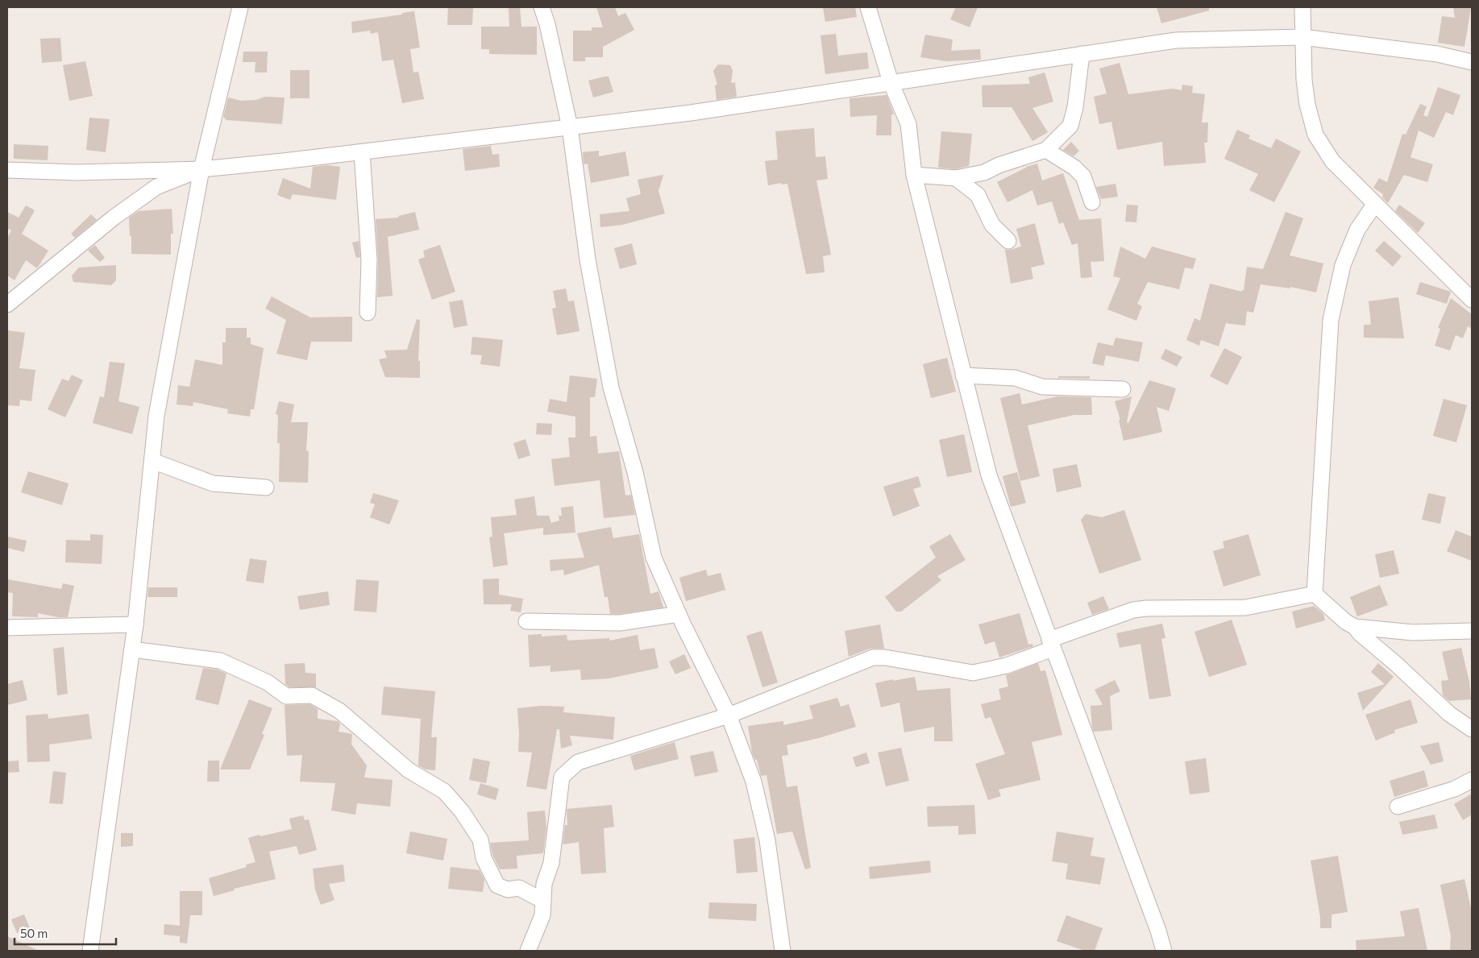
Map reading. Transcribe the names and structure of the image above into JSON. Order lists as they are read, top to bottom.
{
  "scale_bar": "50 m"
}
